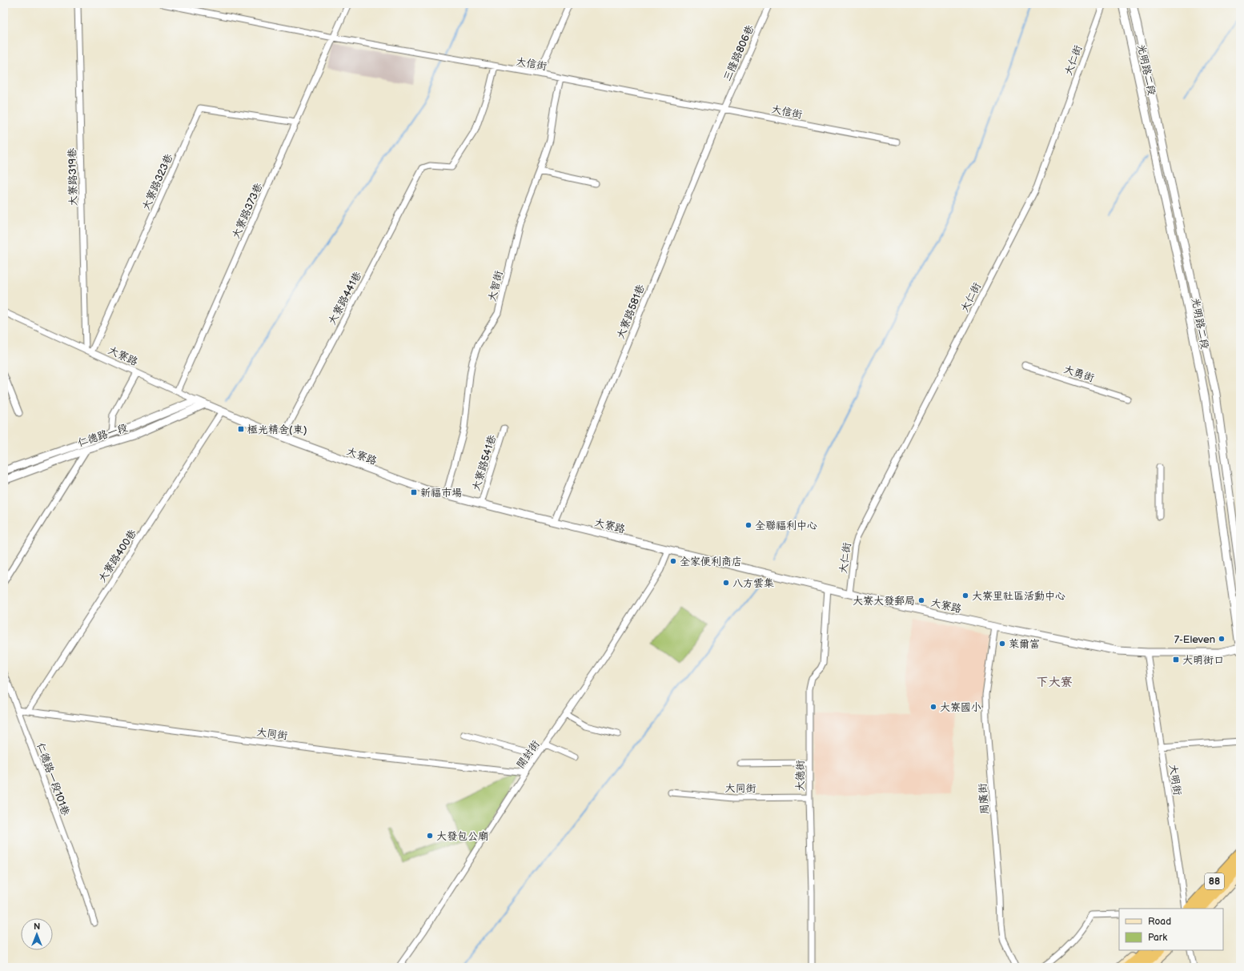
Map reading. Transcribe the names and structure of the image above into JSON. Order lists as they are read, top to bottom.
{
  "streets": {
    "highway": ["88"],
    "street": [
      "三隆路806巷",
      "大仁街",
      "大信街",
      "光明路二段",
      "大寮路319巷",
      "大寮路323巷",
      "大寮路373巷",
      "大智街",
      "大寮路441巷",
      "大寮路581巷",
      "大寮路",
      "大勇街",
      "仁德路一段",
      "大寮路541巷",
      "大寮路400巷",
      "大同街",
      "開封街",
      "大德街",
      "仁德路一段101巷",
      "大明街",
      "周廣街"
    ]
  },
  "crossings": [
    ["三隆路806巷", "大信街"],
    ["三隆路806巷", "大寮路581巷"],
    ["大仁街", "大寮路"],
    ["大信街", "大寮路373巷"],
    ["大信街", "大智街"],
    ["大信街", "大寮路441巷"],
    ["大信街", "大寮路581巷"],
    ["光明路二段", "大寮路"],
    ["大寮路319巷", "大寮路"],
    ["大寮路323巷", "大寮路373巷"],
    ["大寮路323巷", "大寮路"],
    ["大寮路373巷", "大寮路"],
    ["大智街", "大寮路"],
    ["大寮路441巷", "大寮路"],
    ["大寮路581巷", "大寮路"],
    ["大寮路", "仁德路一段"],
    ["大寮路", "大寮路541巷"],
    ["大寮路", "大寮路400巷"],
    ["大寮路", "開封街"],
    ["大寮路", "大德街"],
    ["大寮路", "大明街"],
    ["大寮路", "周廣街"],
    ["大寮路400巷", "大同街"],
    ["大同街", "開封街"],
    ["大同街", "大德街"],
    ["大同街", "仁德路一段101巷"],
    ["大明街", "88"]
  ],
  "districts": ["下大寮"],
  "places": {
    "transit": ["極光精舍(東)", "新福市場", "大明街口"],
    "other": [
      "全聯福利中心",
      "全家便利商店",
      "八方雲集",
      "大寮里社區活動中心",
      "大寮大發郵局",
      "7-Eleven",
      "萊爾富",
      "大寮國小",
      "大發包公廟"
    ]
  },
  "legend": ["Road", "Park"],
  "north": "top"
}
